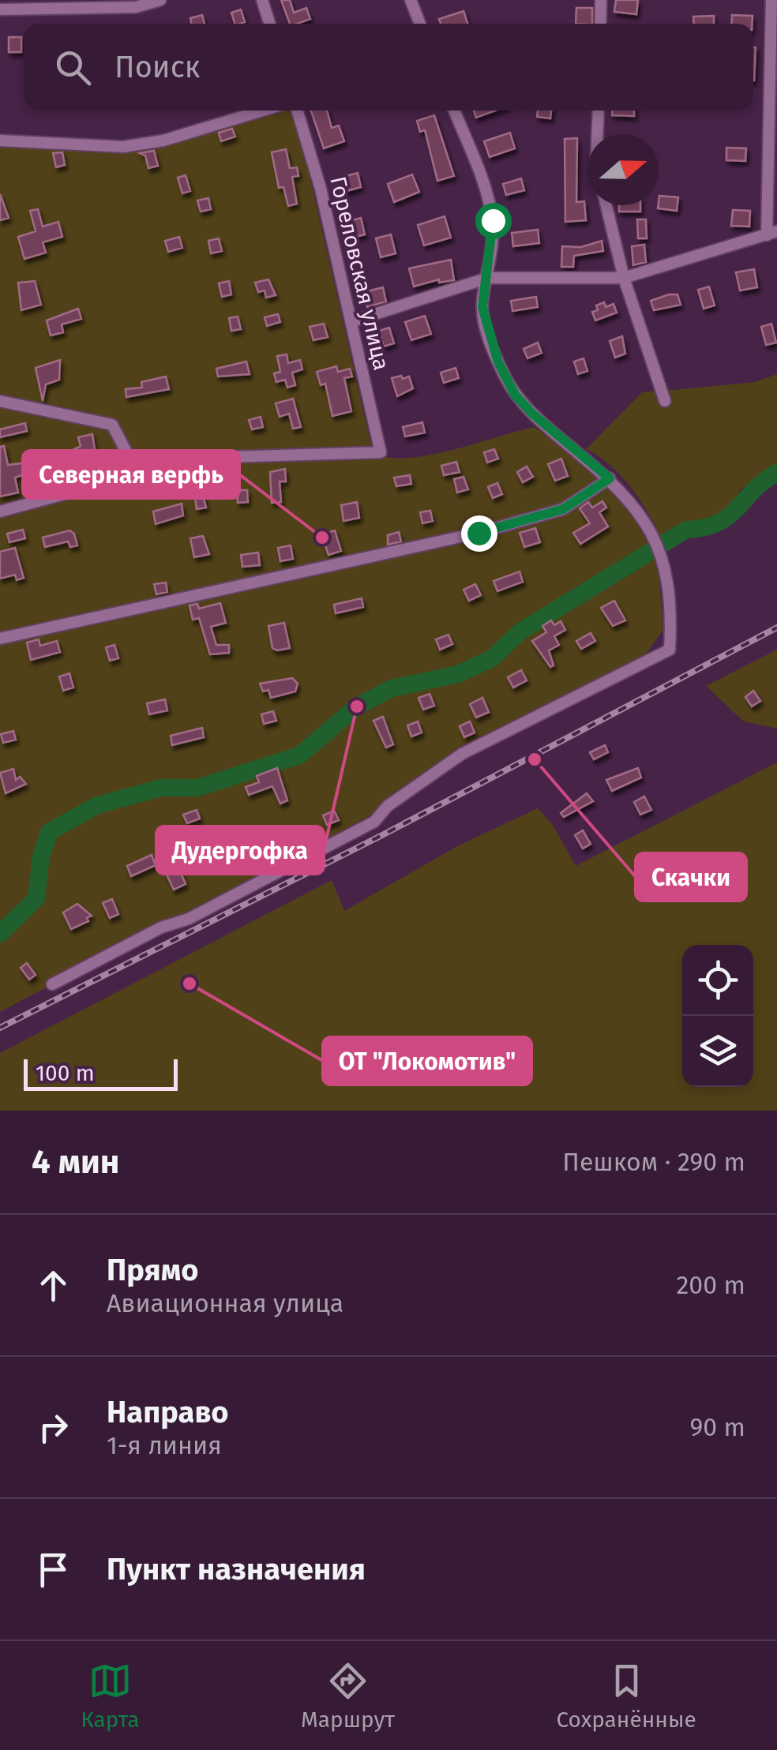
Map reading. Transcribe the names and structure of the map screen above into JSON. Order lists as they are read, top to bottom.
{
  "streets": {
    "street": ["Гореловская улица"]
  },
  "places": [
    "Северная верфь",
    "Дудергофка",
    "Скачки",
    "ОТ \"Локомотив\""
  ],
  "scale_bar": "100 m",
  "north": "right",
  "page": {
    "search": "Поиск",
    "scale": "100 m",
    "heading": ["4 мин", "Пешком · 290 m"],
    "list": [
      ["Прямо", "Авиационная улица", "200 m"],
      ["Направо", "1-я линия", "90 m"],
      "Пункт назначения"
    ],
    "nav": ["Карта", "Маршрут", "Сохранённые"]
  }
}
